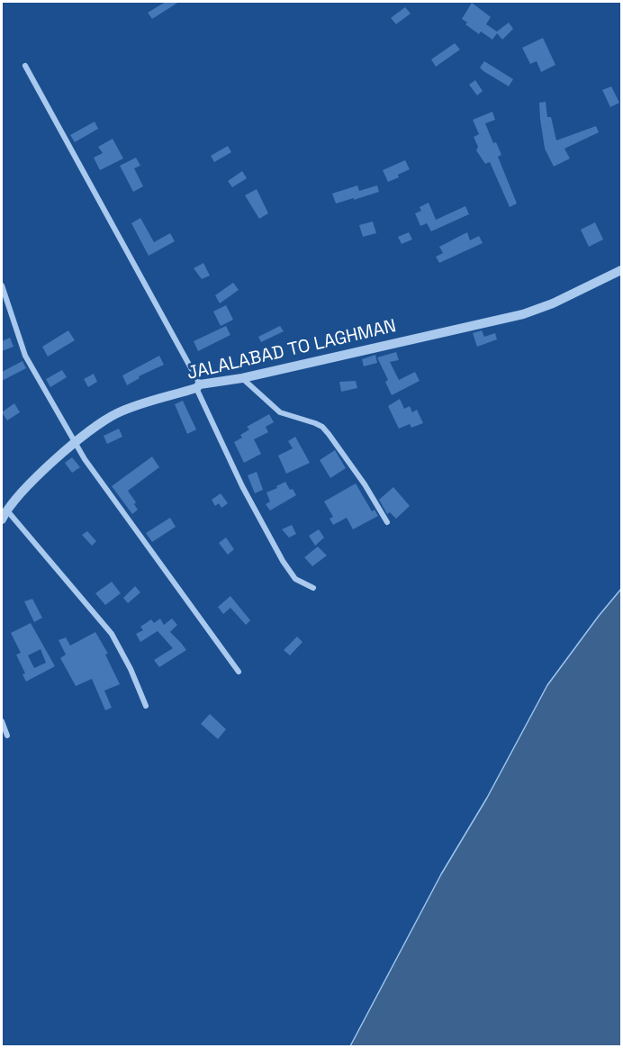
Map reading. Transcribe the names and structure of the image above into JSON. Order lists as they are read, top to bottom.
{
  "streets": {
    "street": ["JALALABAD TO LAGHMAN"]
  }
}
